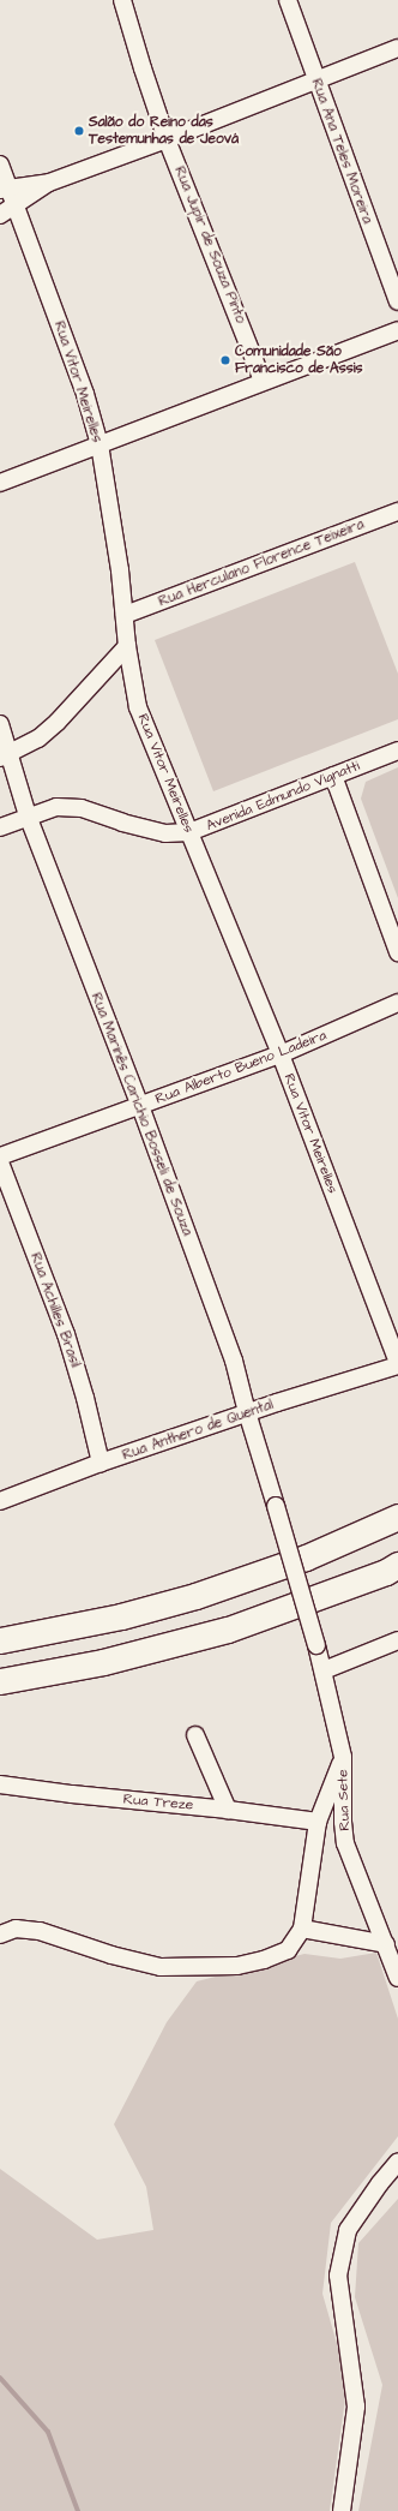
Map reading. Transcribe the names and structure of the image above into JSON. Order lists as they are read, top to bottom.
{
  "streets": {
    "street": [
      "Rua Ana Teles Moreira",
      "Rua Jupir de Souza Pinto",
      "Rua Vitor Meirelles",
      "Rua Herculano Florence Teixeira",
      "Avenida Edmundo Vignatti",
      "Rua Alberto Bueno Ladeira",
      "Rua Marinês Carichio Bosseli de Souza",
      "Rua Achilles Brasil",
      "Rua Anthero de Quental",
      "Rua Sete",
      "Rua Treze"
    ]
  },
  "crossings": [
    ["Rua Vitor Meirelles", "Rua Herculano Florence Teixeira"],
    ["Rua Vitor Meirelles", "Avenida Edmundo Vignatti"],
    ["Rua Vitor Meirelles", "Rua Alberto Bueno Ladeira"],
    ["Rua Vitor Meirelles", "Rua Anthero de Quental"],
    ["Avenida Edmundo Vignatti", "Rua Marinês Carichio Bosseli de Souza"],
    ["Rua Alberto Bueno Ladeira", "Rua Marinês Carichio Bosseli de Souza"],
    ["Rua Marinês Carichio Bosseli de Souza", "Rua Anthero de Quental"],
    ["Rua Marinês Carichio Bosseli de Souza", "Rua Sete"],
    ["Rua Achilles Brasil", "Rua Anthero de Quental"]
  ],
  "places": ["Salão do Reino das Testemunhas de Jeová", "Comunidade São Francisco de Assis"]
}
